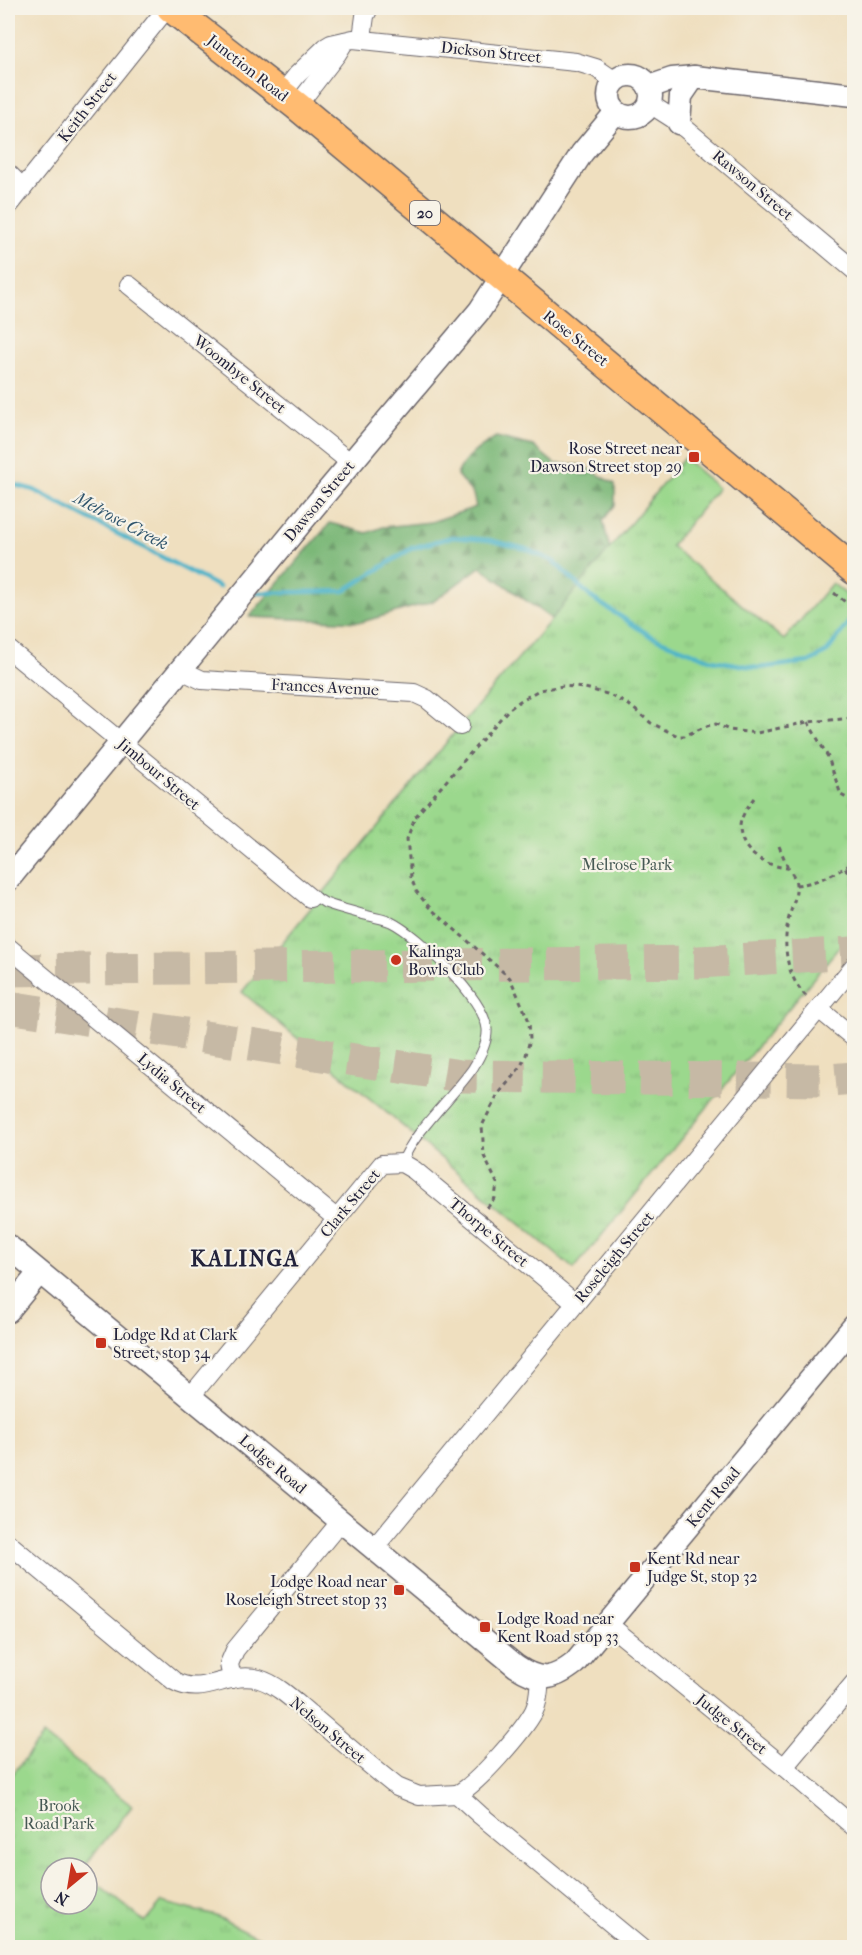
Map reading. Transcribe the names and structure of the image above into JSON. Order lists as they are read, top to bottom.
{
  "streets": {
    "main road": ["Junction Road", "20", "Rose Street"],
    "street": [
      "Dickson Street",
      "Keith Street",
      "Rawson Street",
      "Woombye Street",
      "Dawson Street",
      "Frances Avenue",
      "Jimbour Street",
      "Lydia Street",
      "Clark Street",
      "Thorpe Street",
      "Roseleigh Street",
      "Lodge Road",
      "Kent Road",
      "Judge Street",
      "Nelson Street"
    ]
  },
  "crossings": [
    ["Dickson Street", "Rawson Street"],
    ["Dickson Street", "Dawson Street"],
    ["Junction Road", "Keith Street"],
    ["Junction Road", "Rose Street"],
    ["Rawson Street", "Dawson Street"],
    ["Rose Street", "Dawson Street"],
    ["Woombye Street", "Dawson Street"],
    ["Dawson Street", "Frances Avenue"],
    ["Dawson Street", "Jimbour Street"],
    ["Lydia Street", "Clark Street"],
    ["Clark Street", "Thorpe Street"],
    ["Clark Street", "Lodge Road"],
    ["Thorpe Street", "Roseleigh Street"],
    ["Roseleigh Street", "Lodge Road"],
    ["Lodge Road", "Kent Road"],
    ["Kent Road", "Judge Street"]
  ],
  "districts": ["KALINGA"],
  "water": ["Melrose Creek"],
  "parks": ["Melrose Park", "Brook Road Park"],
  "places": {
    "transit": [
      "Rose Street near Dawson Street stop 29",
      "Lodge Rd at Clark Street, stop 34",
      "Kent Rd near Judge St, stop 32",
      "Lodge Road near Roseleigh Street stop 33",
      "Lodge Road near Kent Road stop 33"
    ],
    "other": ["Kalinga Bowls Club"]
  },
  "north": "bottom left"
}
